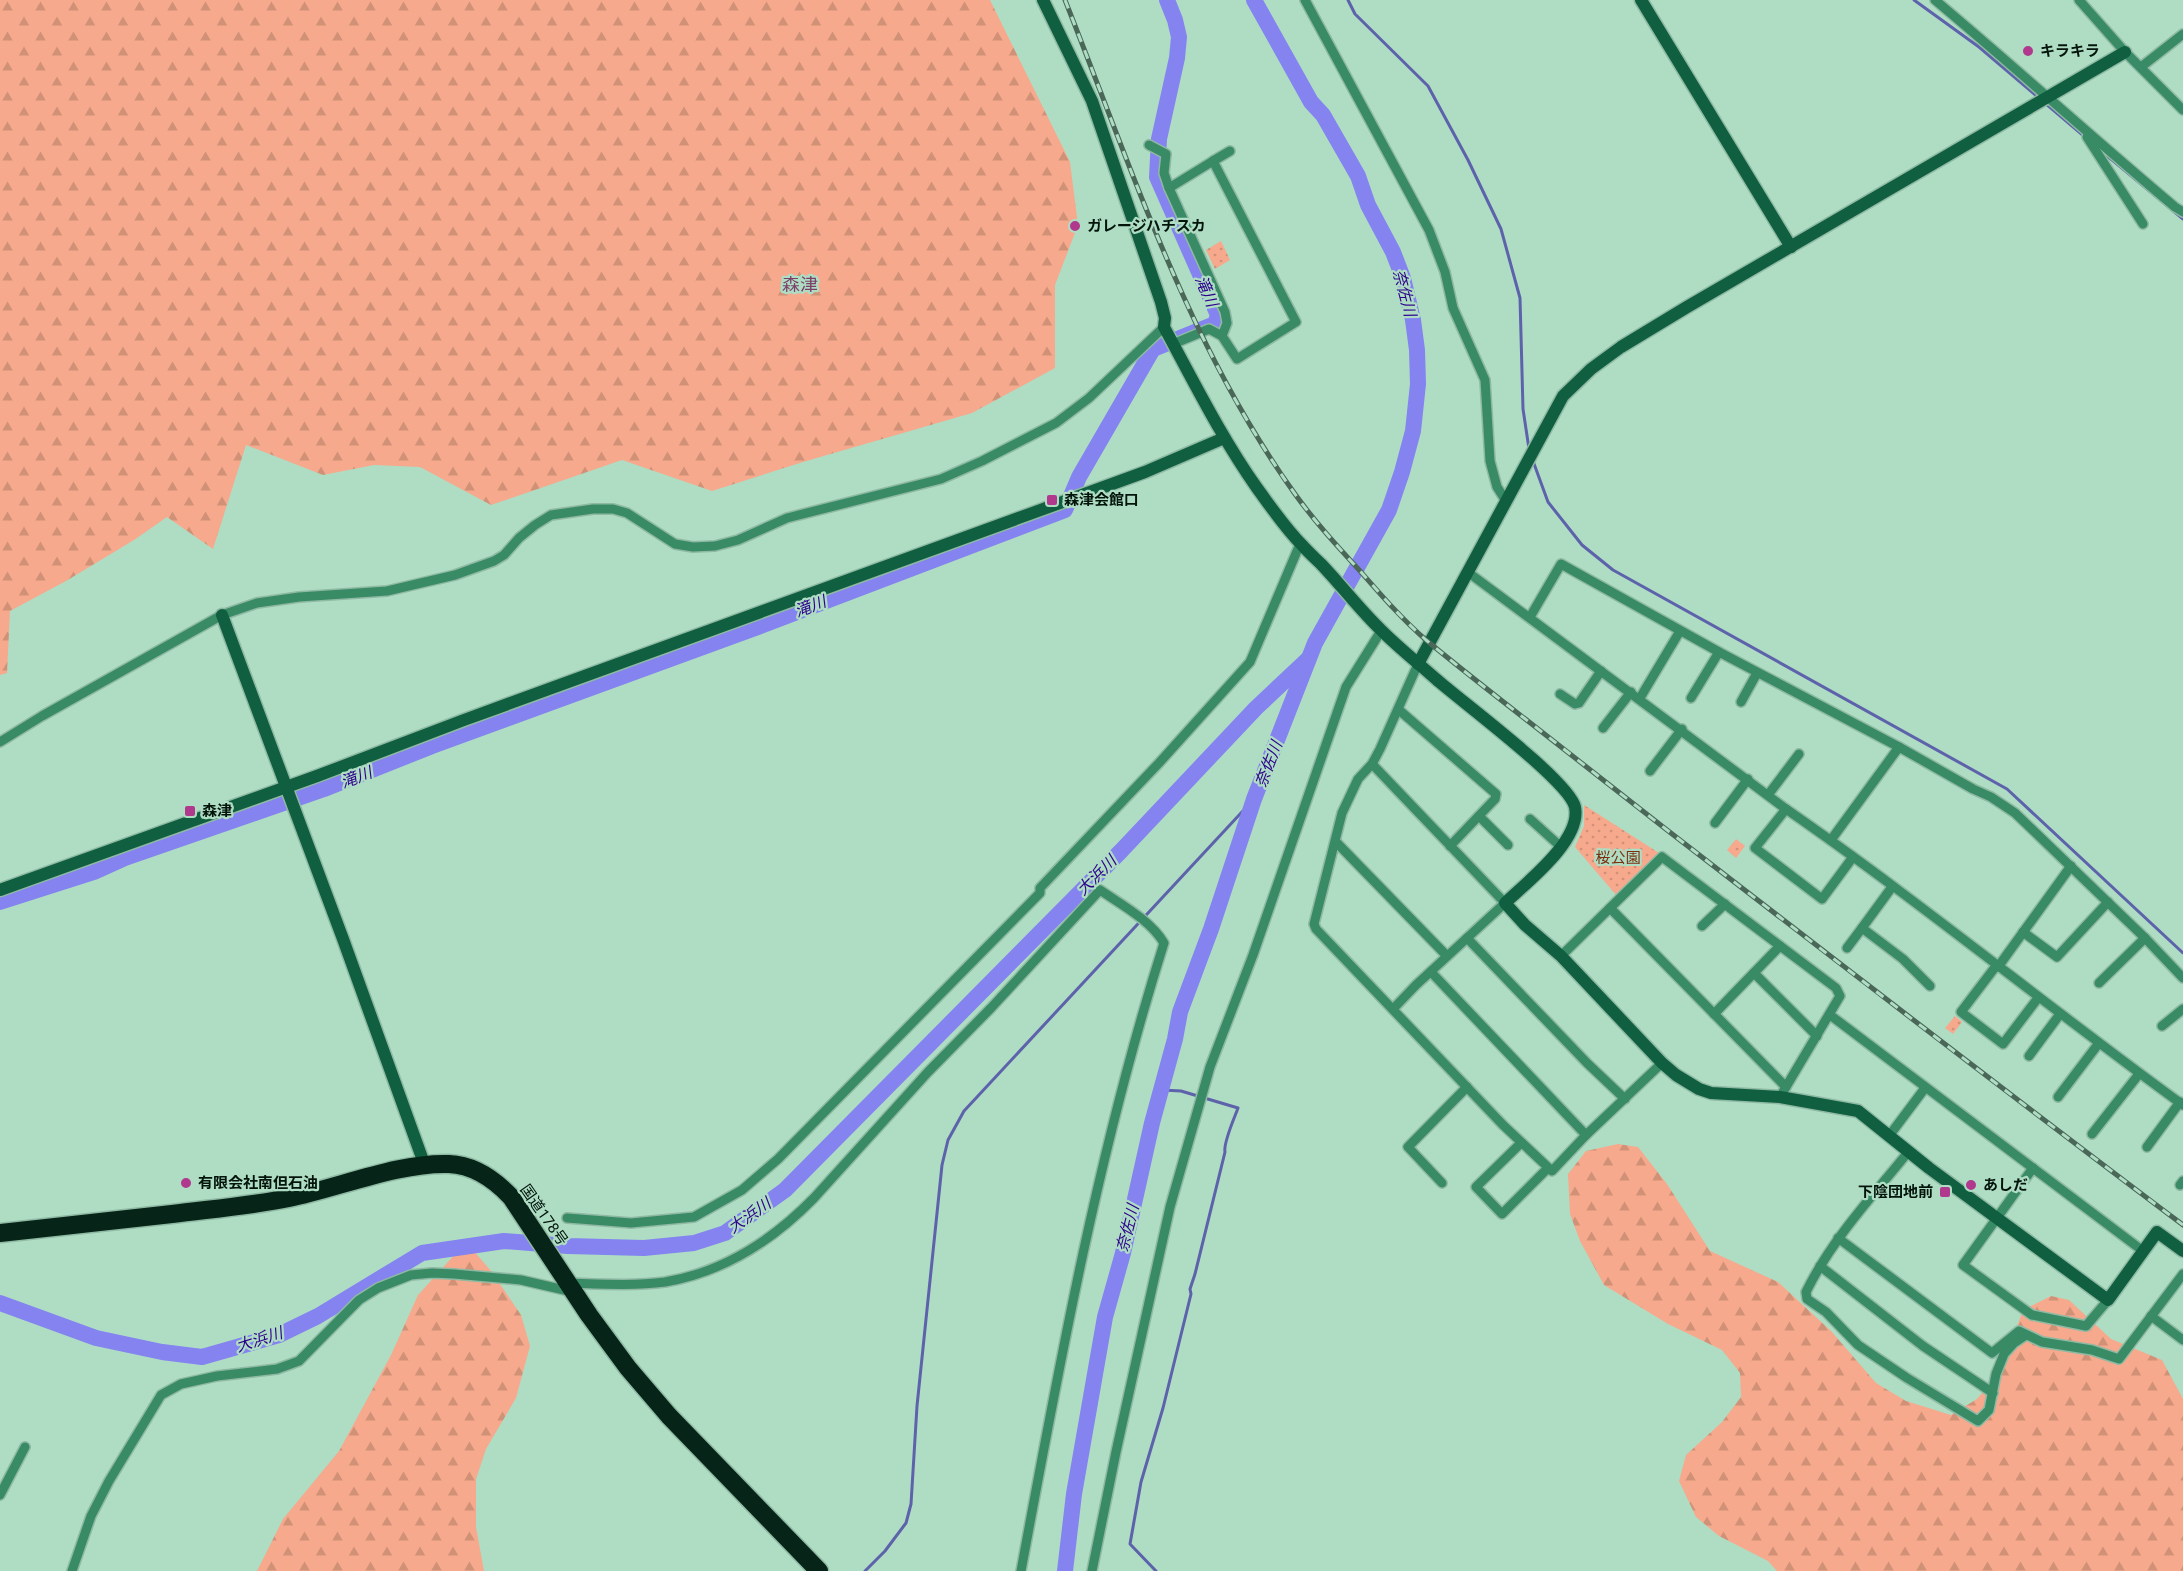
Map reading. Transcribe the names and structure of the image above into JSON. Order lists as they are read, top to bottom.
{
  "streets": {
    "highway": ["国道178号"]
  },
  "districts": ["森津"],
  "water": ["滝川", "奈佐川", "大浜川"],
  "parks": ["桜公園"],
  "places": {
    "other": [
      "キラキラ",
      "ガレージハチスカ",
      "有限会社南但石油",
      "あしだ"
    ],
    "transit": ["森津会館口", "森津", "下陰団地前"]
  }
}
